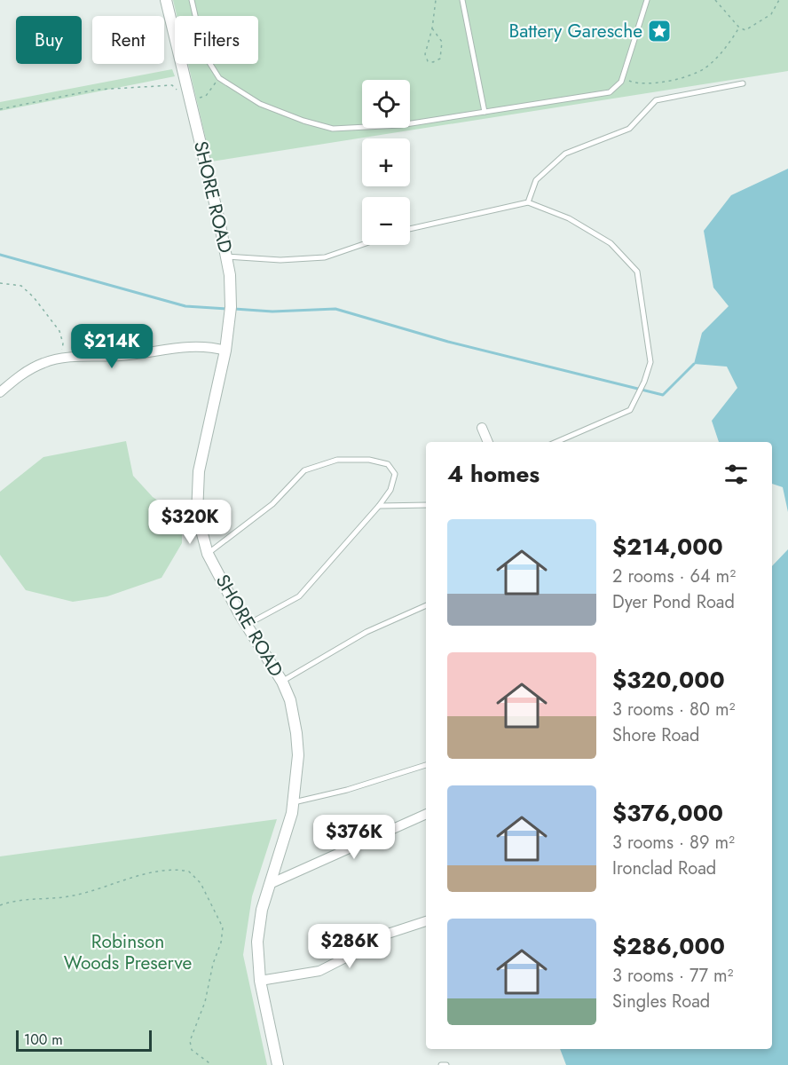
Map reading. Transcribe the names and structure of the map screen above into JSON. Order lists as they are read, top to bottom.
{
  "streets": {
    "street": ["SHORE ROAD"]
  },
  "parks": ["Robinson Woods Preserve"],
  "places": {
    "place": ["Battery Garesche"]
  },
  "scale_bar": "100 m",
  "page": {
    "chip": ["Buy", "Rent", "Filters"],
    "map_buttons": ["+", "−"],
    "price": [
      "$214K",
      "$320K",
      "$376K",
      "$286K"
    ],
    "heading": "4 homes",
    "list": [
      {
        "name": "$214,000",
        "note": "2 rooms · 64 m² · Dyer Pond Road"
      },
      {
        "name": "$320,000",
        "note": "3 rooms · 80 m² · Shore Road"
      },
      {
        "name": "$376,000",
        "note": "3 rooms · 89 m² · Ironclad Road"
      },
      {
        "name": "$286,000",
        "note": "3 rooms · 77 m² · Singles Road"
      }
    ],
    "scale": "100 m"
  }
}
